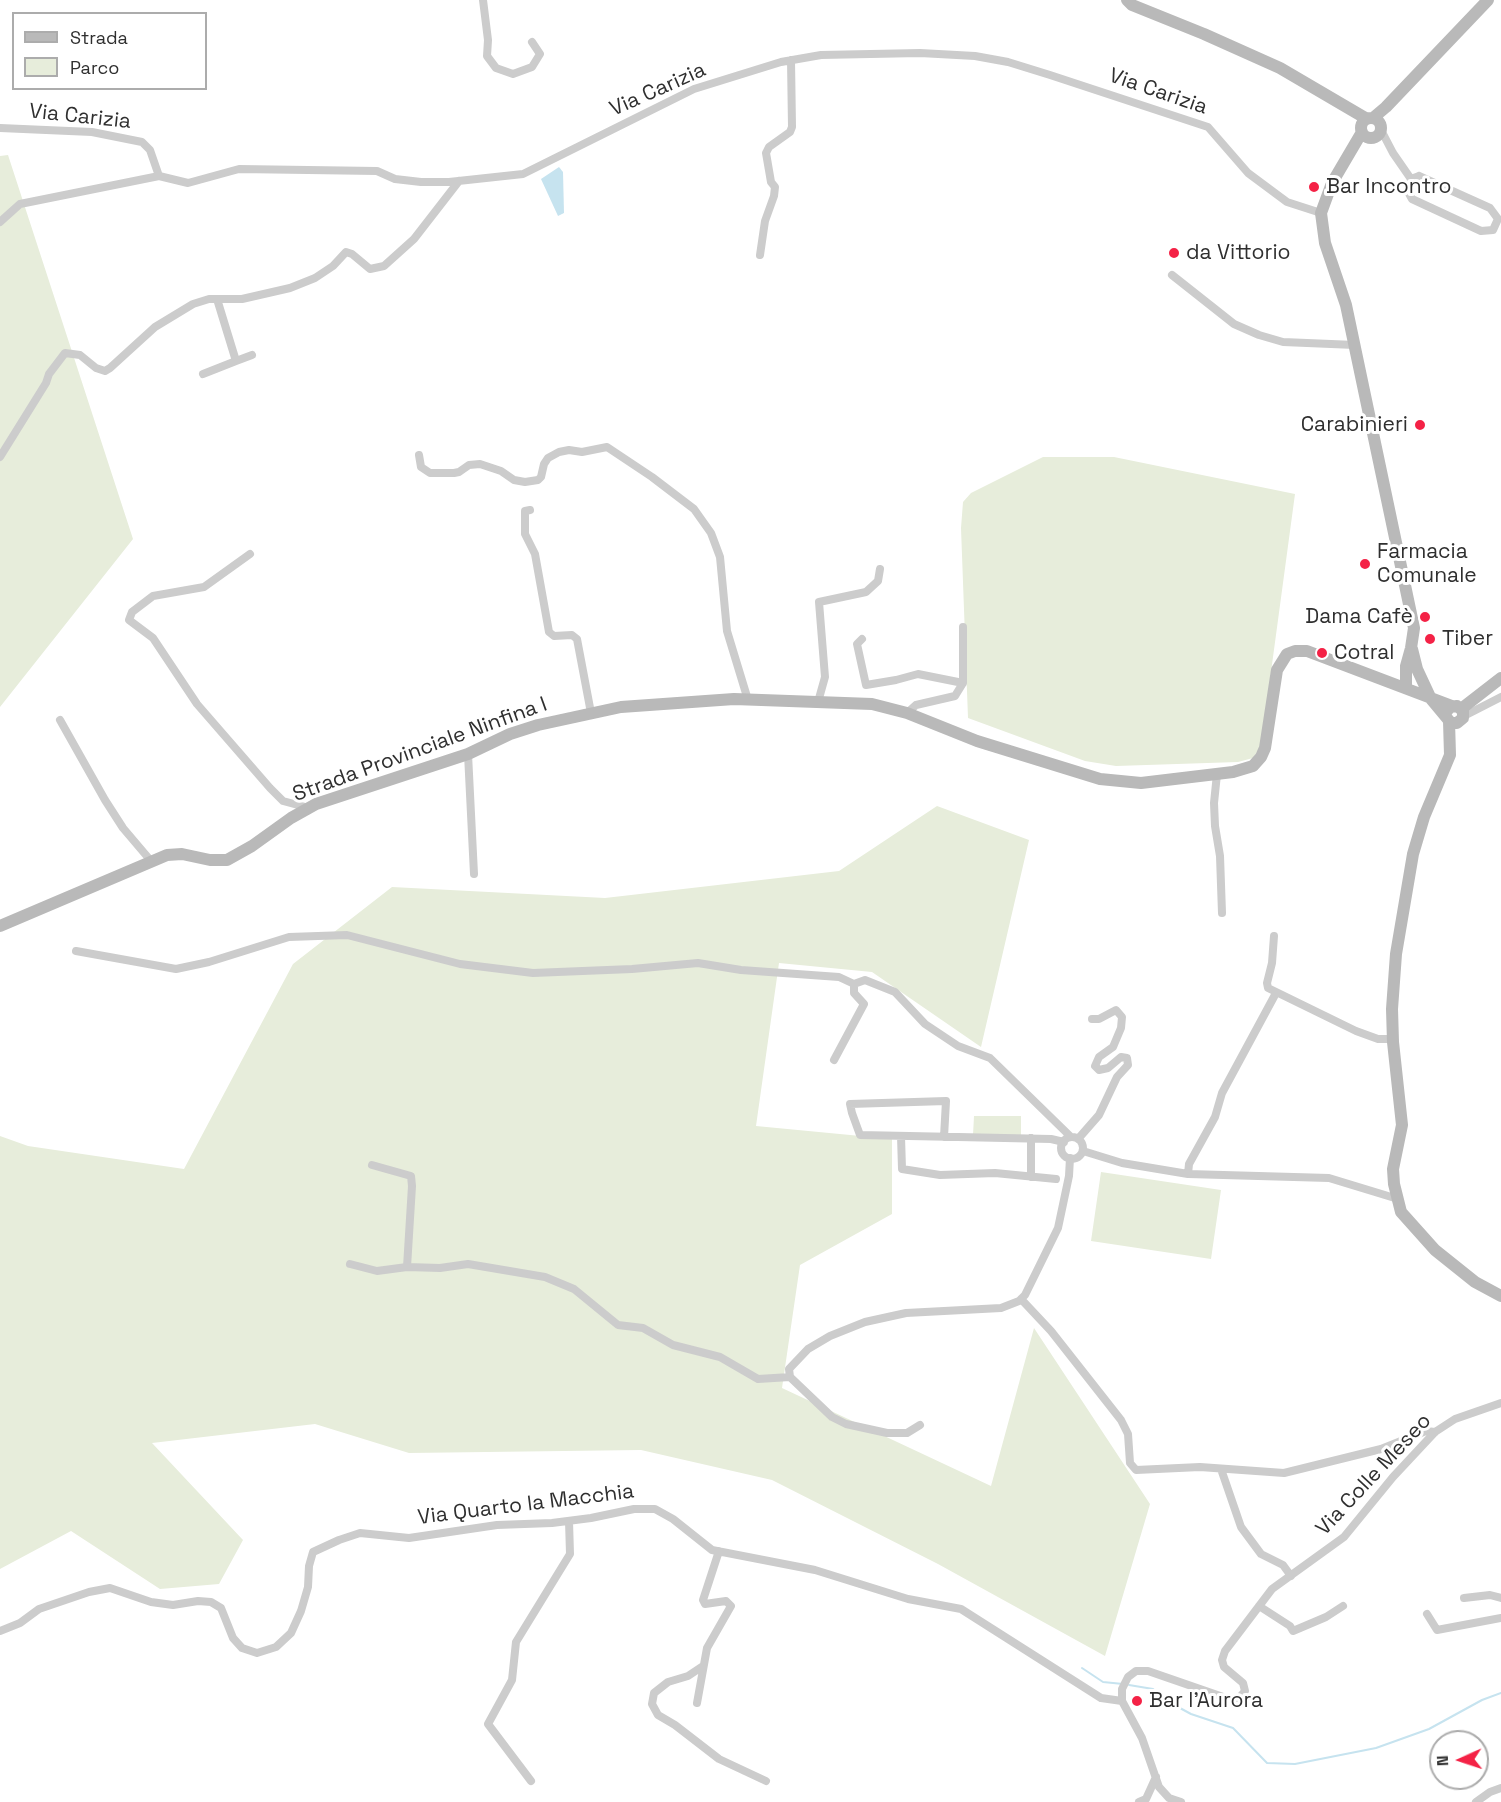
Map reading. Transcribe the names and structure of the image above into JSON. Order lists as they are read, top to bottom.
{
  "streets": {
    "main road": ["Strada Provinciale Ninfina I"],
    "street": ["Via Carizia", "Via Colle Meseo", "Via Quarto la Macchia"]
  },
  "crossings": [
    ["Via Colle Meseo", "Via Quarto la Macchia"]
  ],
  "places": [
    "Bar Incontro",
    "da Vittorio",
    "Carabinieri",
    "Farmacia Comunale",
    "Dama Cafè",
    "Tiber",
    "Cotral",
    "Bar l'Aurora"
  ],
  "legend": ["Strada", "Parco"],
  "north": "left"
}
